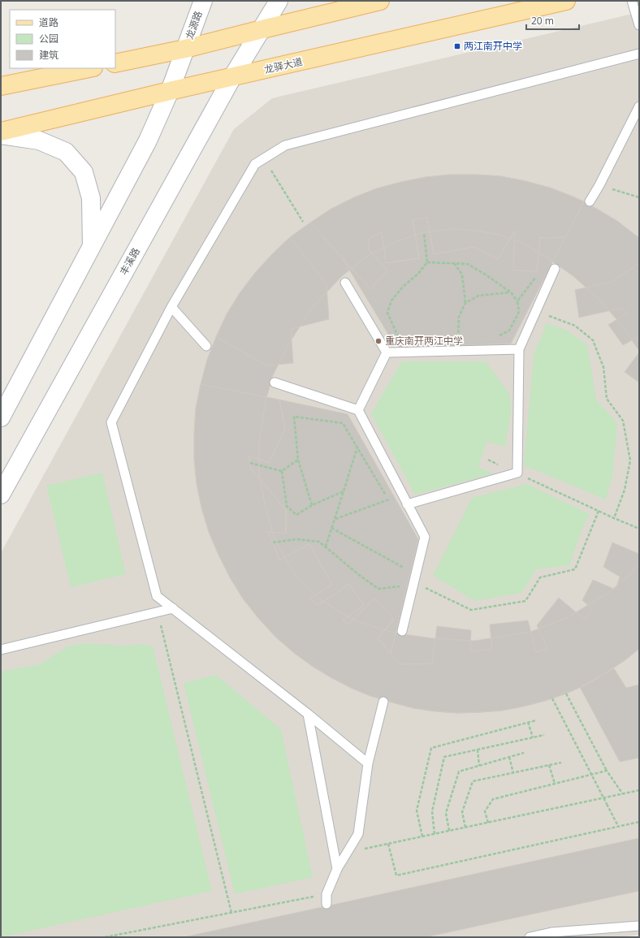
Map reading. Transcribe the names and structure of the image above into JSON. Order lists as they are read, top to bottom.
{
  "streets": {
    "main road": ["龙源路", "龙驿大道", "丰溪路"]
  },
  "crossings": [
    ["龙驿大道", "丰溪路"]
  ],
  "places": {
    "transit": ["两江南开中学"],
    "other": ["重庆南开两江中学"]
  },
  "legend": ["道路", "公园", "建筑"],
  "scale_bar": "20 m"
}
